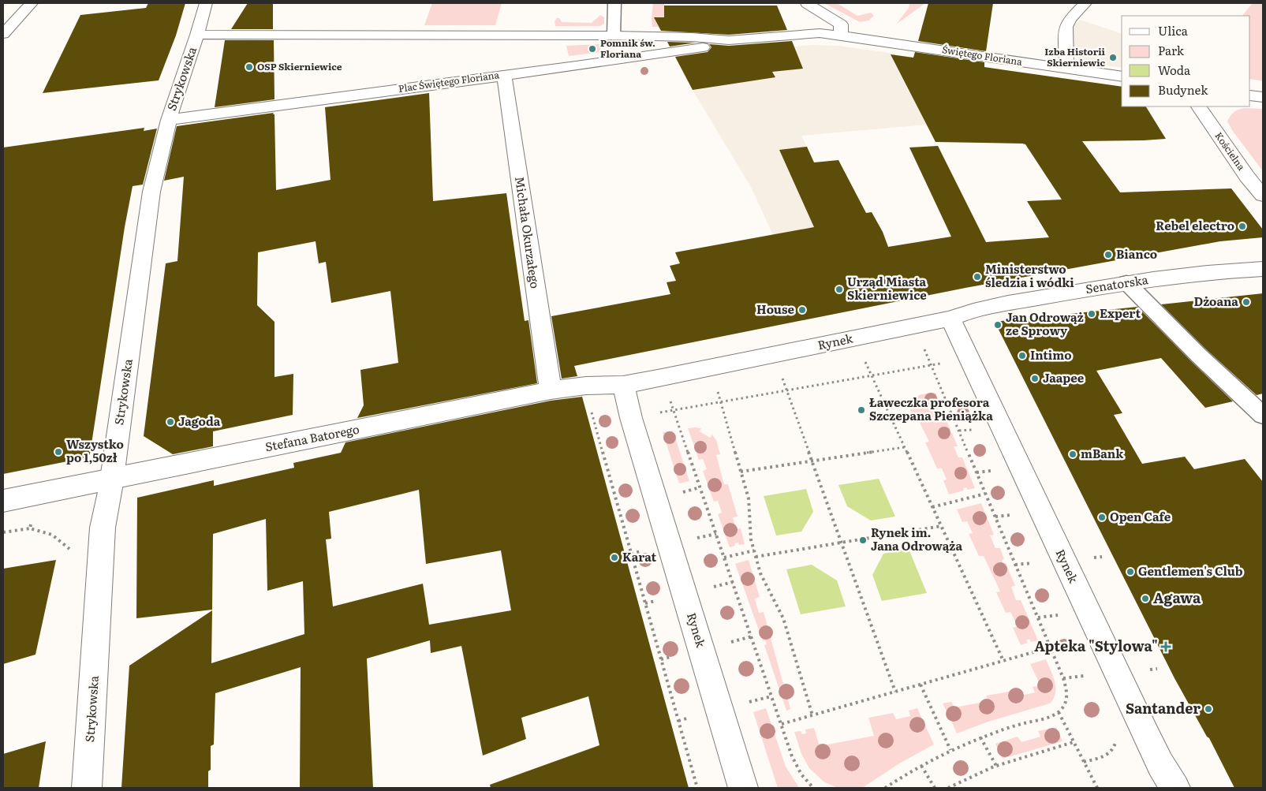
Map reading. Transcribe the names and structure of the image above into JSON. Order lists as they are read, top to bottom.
{
  "streets": {
    "street": [
      "Świętego Floriana",
      "Strykowska",
      "Plac Świętego Floriana",
      "Kościelna",
      "Michała Okurzałego",
      "Senatorska",
      "Rynek",
      "Stefana Batorego"
    ]
  },
  "crossings": [
    ["Świętego Floriana", "Plac Świętego Floriana"],
    ["Strykowska", "Plac Świętego Floriana"],
    ["Strykowska", "Stefana Batorego"],
    ["Plac Świętego Floriana", "Michała Okurzałego"],
    ["Michała Okurzałego", "Stefana Batorego"],
    ["Senatorska", "Rynek"],
    ["Rynek", "Stefana Batorego"]
  ],
  "places": {
    "other": [
      "Pomnik św. Floriana",
      "Izba Historii Skierniewic",
      "OSP Skierniewice",
      "Rebel electro",
      "Bianco",
      "Ministerstwo śledzia i wódki",
      "Urząd Miasta Skierniewice",
      "Dżoana",
      "House",
      "Expert",
      "Jan Odrowąż ze Sprowy",
      "Intimo",
      "Jaapee",
      "Ławeczka profesora Szczepana Pieniążka",
      "Jagoda",
      "Wszystko po 1,50zł",
      "mBank",
      "Open Cafe",
      "Rynek im. Jana Odrowąża",
      "Karat",
      "Gentlemen's Club",
      "Agawa",
      "Santander"
    ],
    "health": ["Apteka \"Stylowa\""]
  },
  "legend": [
    "Ulica",
    "Park",
    "Woda",
    "Budynek"
  ]
}
